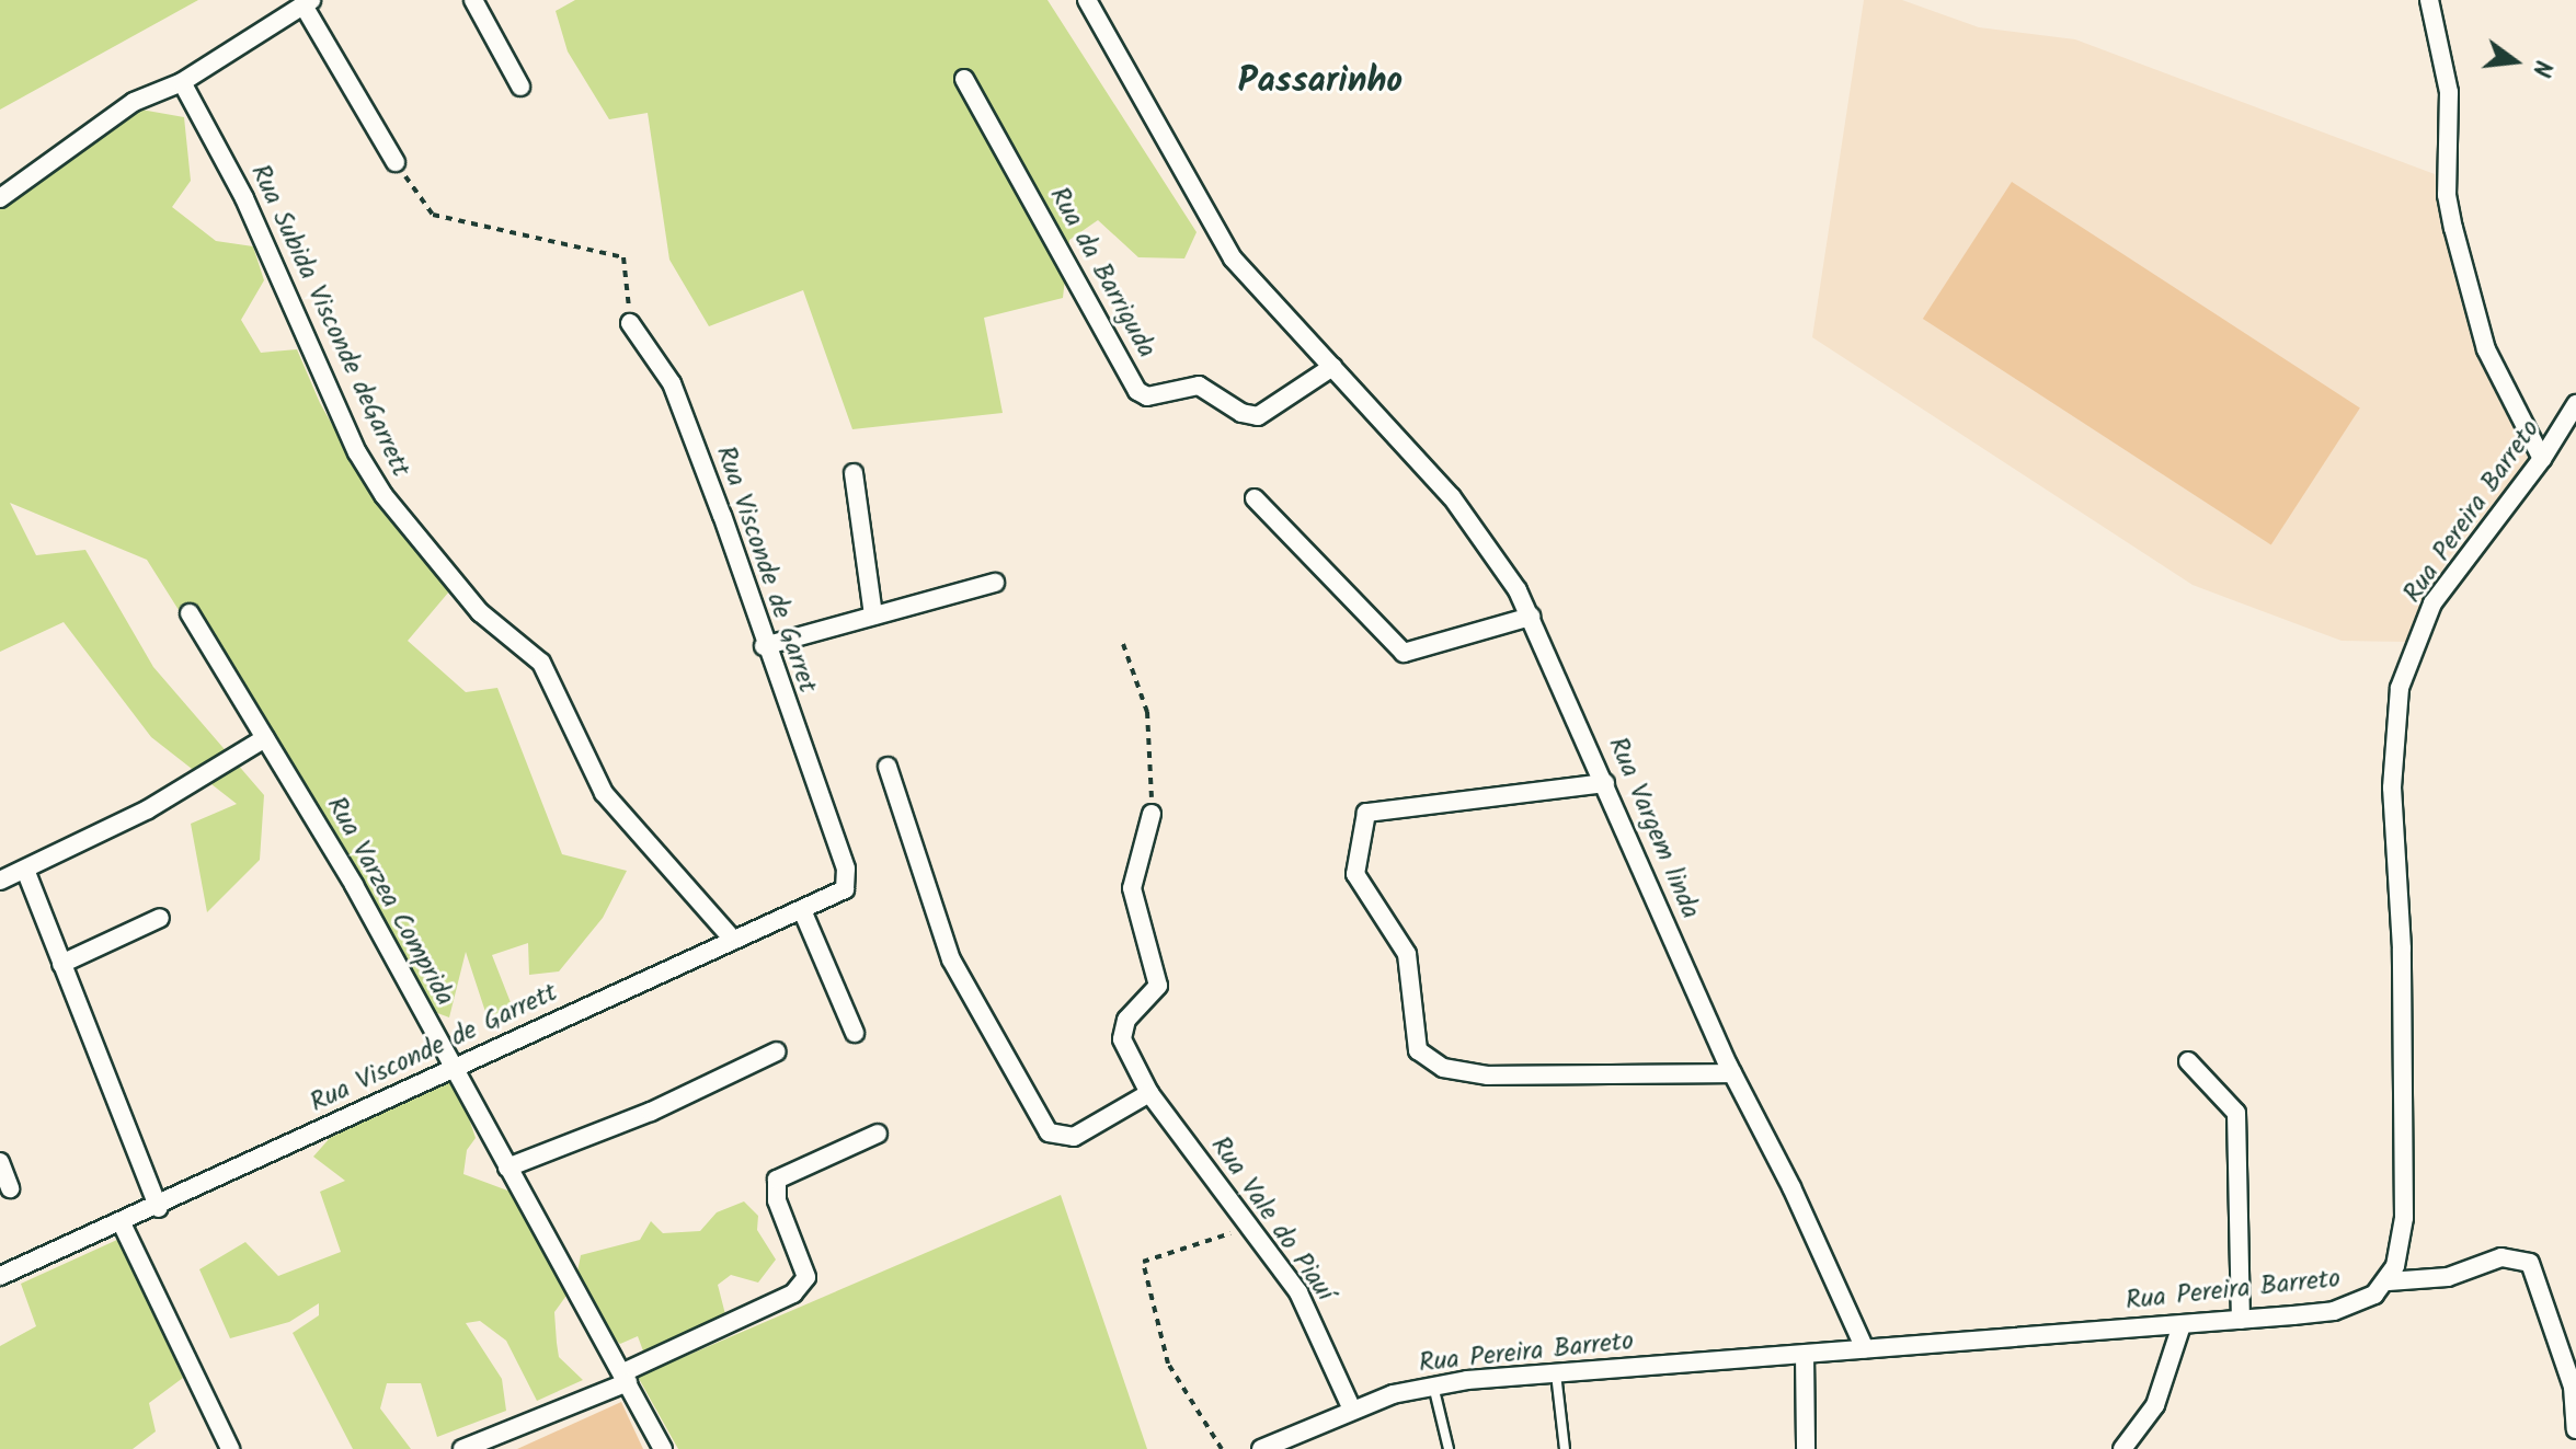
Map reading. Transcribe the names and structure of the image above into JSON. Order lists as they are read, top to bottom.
{
  "streets": {
    "street": [
      "Rua da Barriguda",
      "Rua Subida Visconde deGarrett",
      "Rua Pereira Barreto",
      "Rua Visconde de Garret",
      "Rua Vargem linda",
      "Rua Varzea Comprida",
      "Rua Visconde de Garrett",
      "Rua Vale do Piauí"
    ]
  },
  "crossings": [
    ["Rua da Barriguda", "Rua Vargem linda"],
    ["Rua Subida Visconde deGarrett", "Rua Visconde de Garrett"],
    ["Rua Pereira Barreto", "Rua Vargem linda"],
    ["Rua Pereira Barreto", "Rua Vale do Piauí"],
    ["Rua Visconde de Garret", "Rua Visconde de Garrett"],
    ["Rua Varzea Comprida", "Rua Visconde de Garrett"]
  ],
  "districts": ["Passarinho"],
  "north": "right"
}
